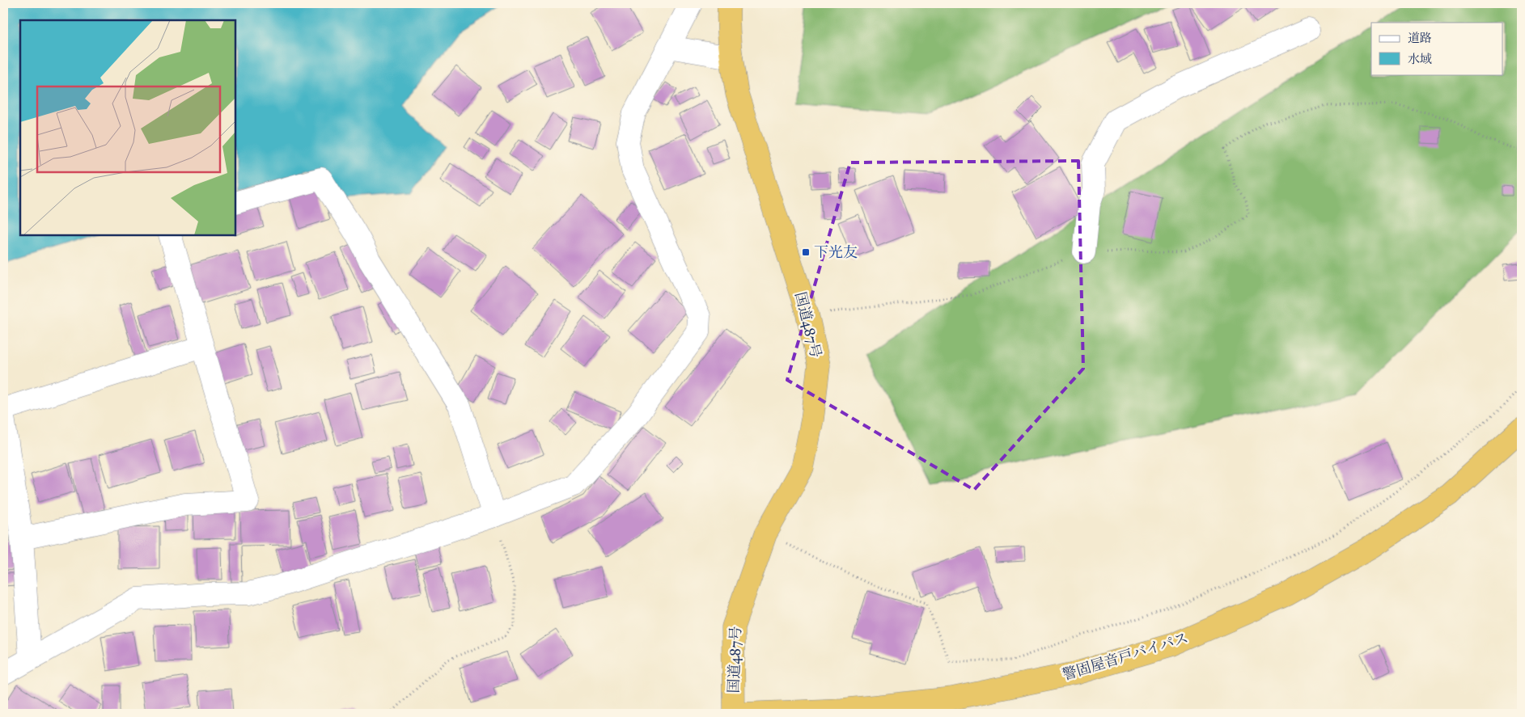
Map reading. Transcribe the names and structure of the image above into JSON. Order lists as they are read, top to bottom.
{
  "streets": {
    "highway": ["国道487号", "警固屋音戸バイパス"]
  },
  "places": {
    "transit": ["下光友"]
  },
  "legend": ["道路", "水域"]
}
